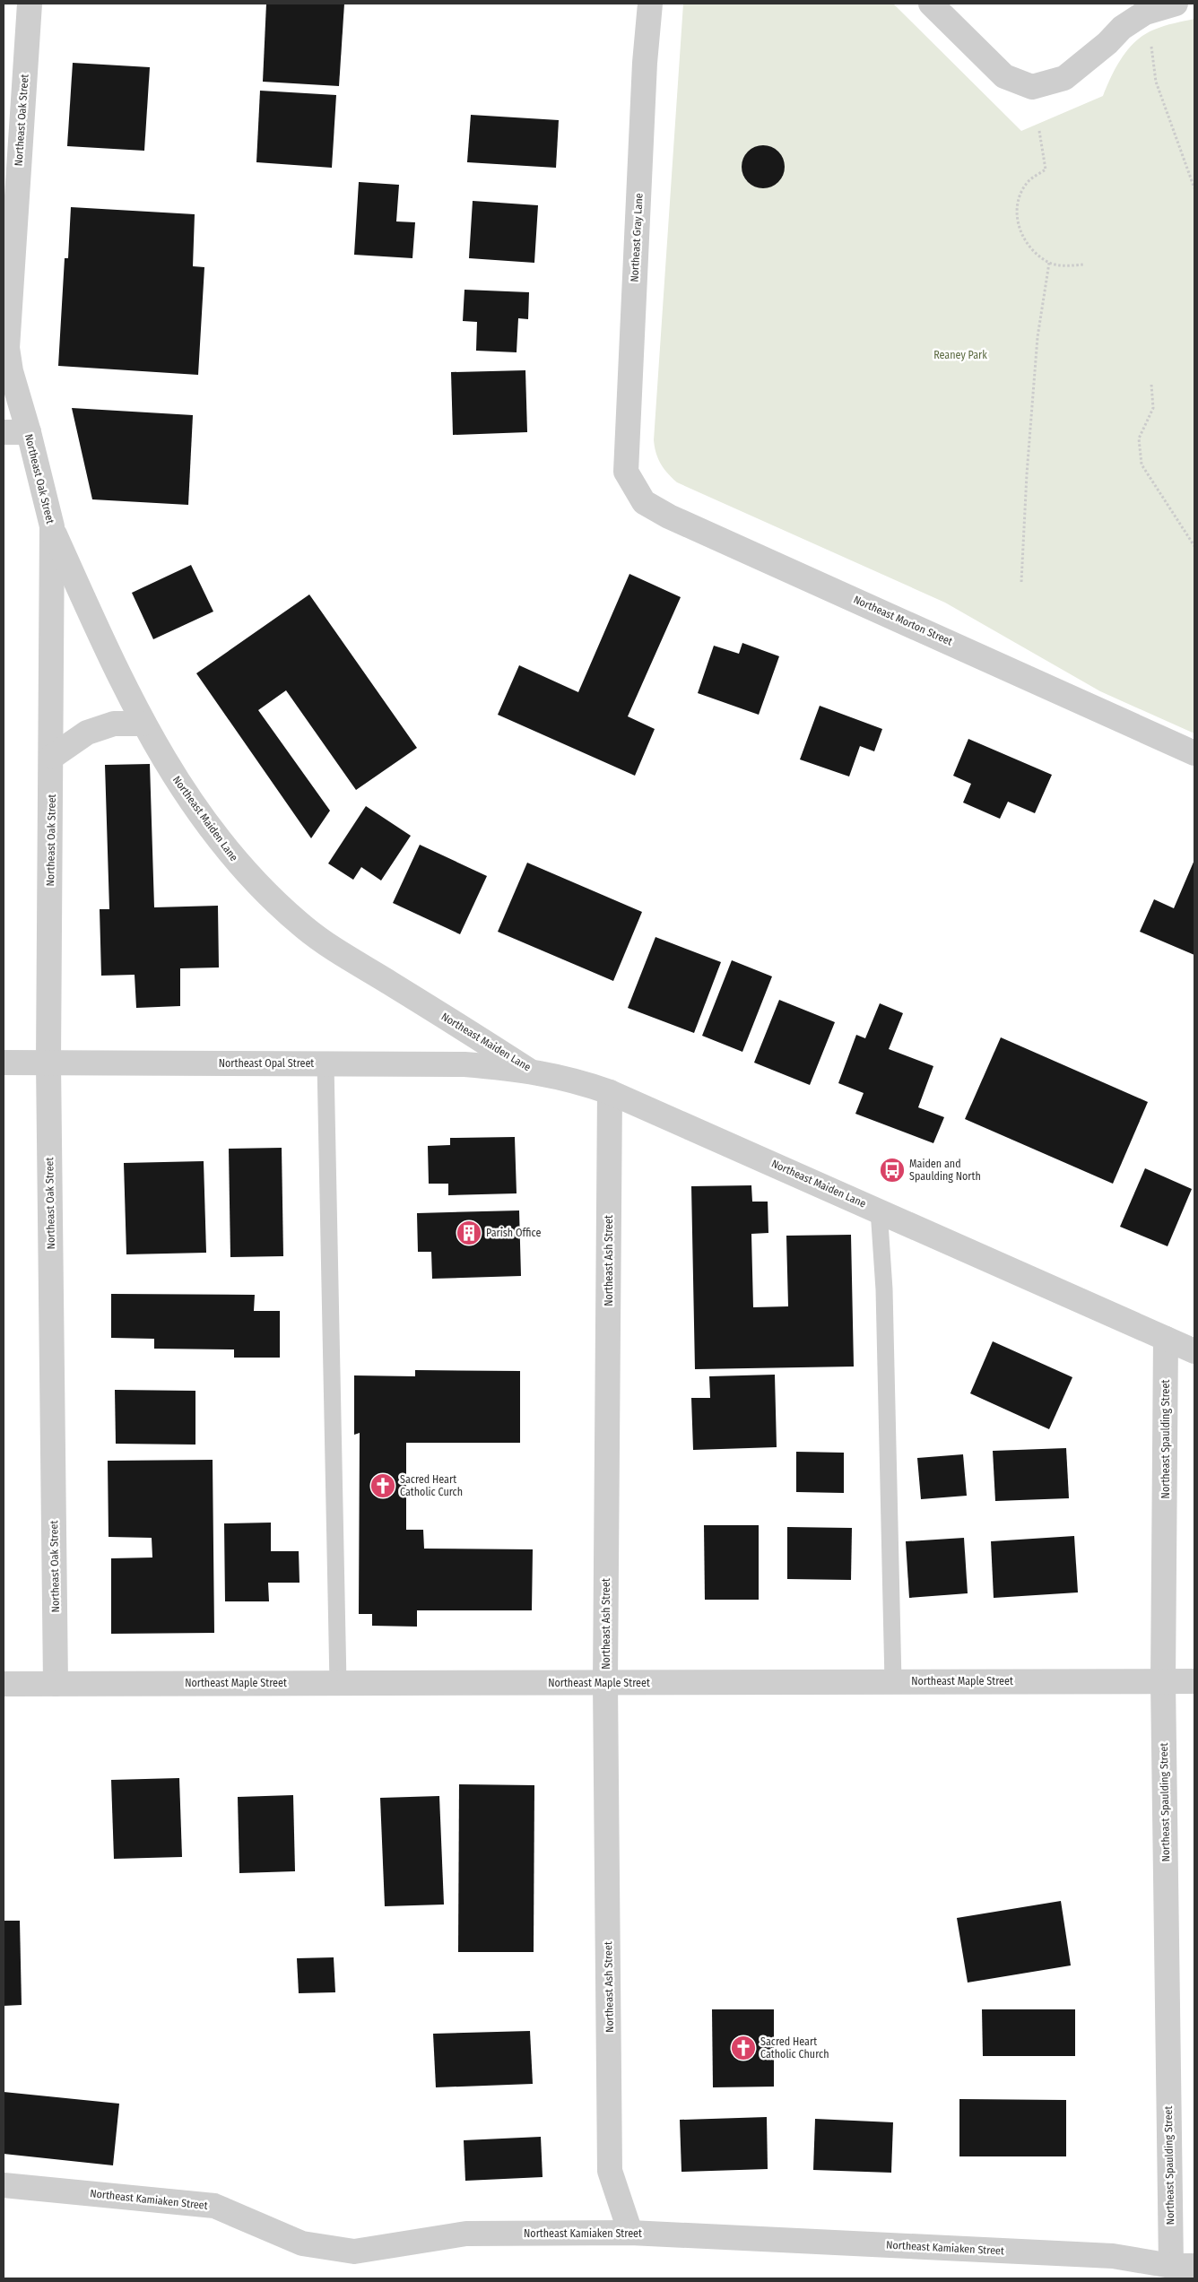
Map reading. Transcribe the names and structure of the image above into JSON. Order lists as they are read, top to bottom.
{
  "streets": {
    "street": [
      "Northeast Oak Street",
      "Northeast Gray Lane",
      "Northeast Morton Street",
      "Northeast Maiden Lane",
      "Northeast Opal Street",
      "Northeast Ash Street",
      "Northeast Spaulding Street",
      "Northeast Maple Street",
      "Northeast Kamiaken Street"
    ]
  },
  "crossings": [
    ["Northeast Oak Street", "Northeast Maiden Lane"],
    ["Northeast Oak Street", "Northeast Opal Street"],
    ["Northeast Oak Street", "Northeast Maple Street"],
    ["Northeast Gray Lane", "Northeast Morton Street"],
    ["Northeast Maiden Lane", "Northeast Opal Street"],
    ["Northeast Maiden Lane", "Northeast Ash Street"],
    ["Northeast Maiden Lane", "Northeast Spaulding Street"],
    ["Northeast Ash Street", "Northeast Maple Street"],
    ["Northeast Ash Street", "Northeast Kamiaken Street"],
    ["Northeast Spaulding Street", "Northeast Maple Street"],
    ["Northeast Spaulding Street", "Northeast Kamiaken Street"]
  ],
  "parks": ["Reaney Park"],
  "places": {
    "bus stop": ["Maiden and Spaulding North"],
    "building": ["Parish Office"],
    "church": ["Sacred Heart Catholic Curch", "Sacred Heart Catholic Church"]
  }
}
